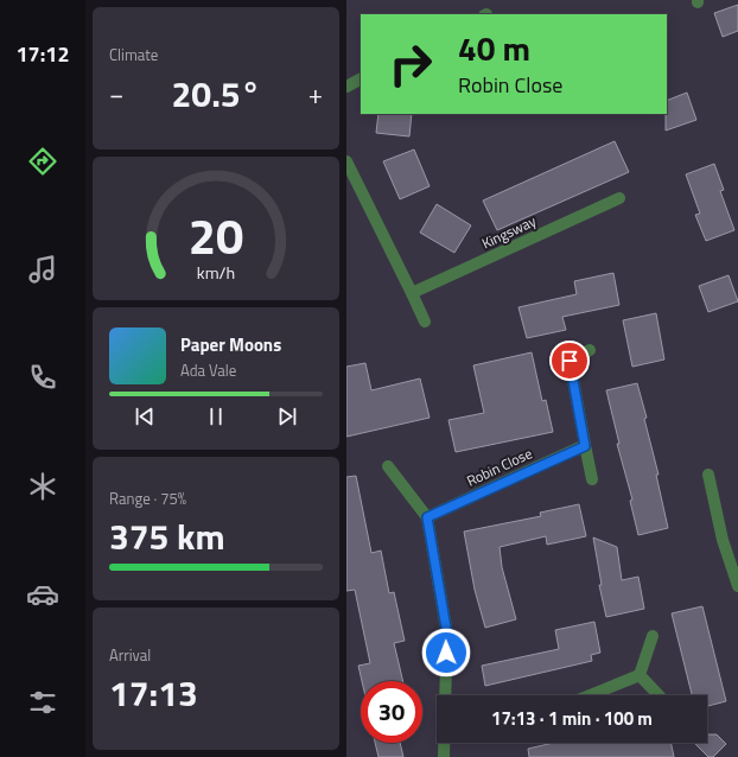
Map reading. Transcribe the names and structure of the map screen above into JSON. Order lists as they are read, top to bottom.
{
  "streets": {
    "street": ["Kingsway", "Robin Close"]
  },
  "page": {
    "tabs": "17:12",
    "tile": [
      "Climate",
      ["Range · 75%", "375 km"],
      ["Arrival", "17:13"]
    ],
    "turn": ["40 m", "Robin Close"],
    "heat": ["−", "20.5°", "+"],
    "song": ["Paper Moons", "Ada Vale"],
    "limit": "30",
    "trip": "17:13 · 1 min · 100 m",
    "gauge": ["20", "km/h"]
  }
}
